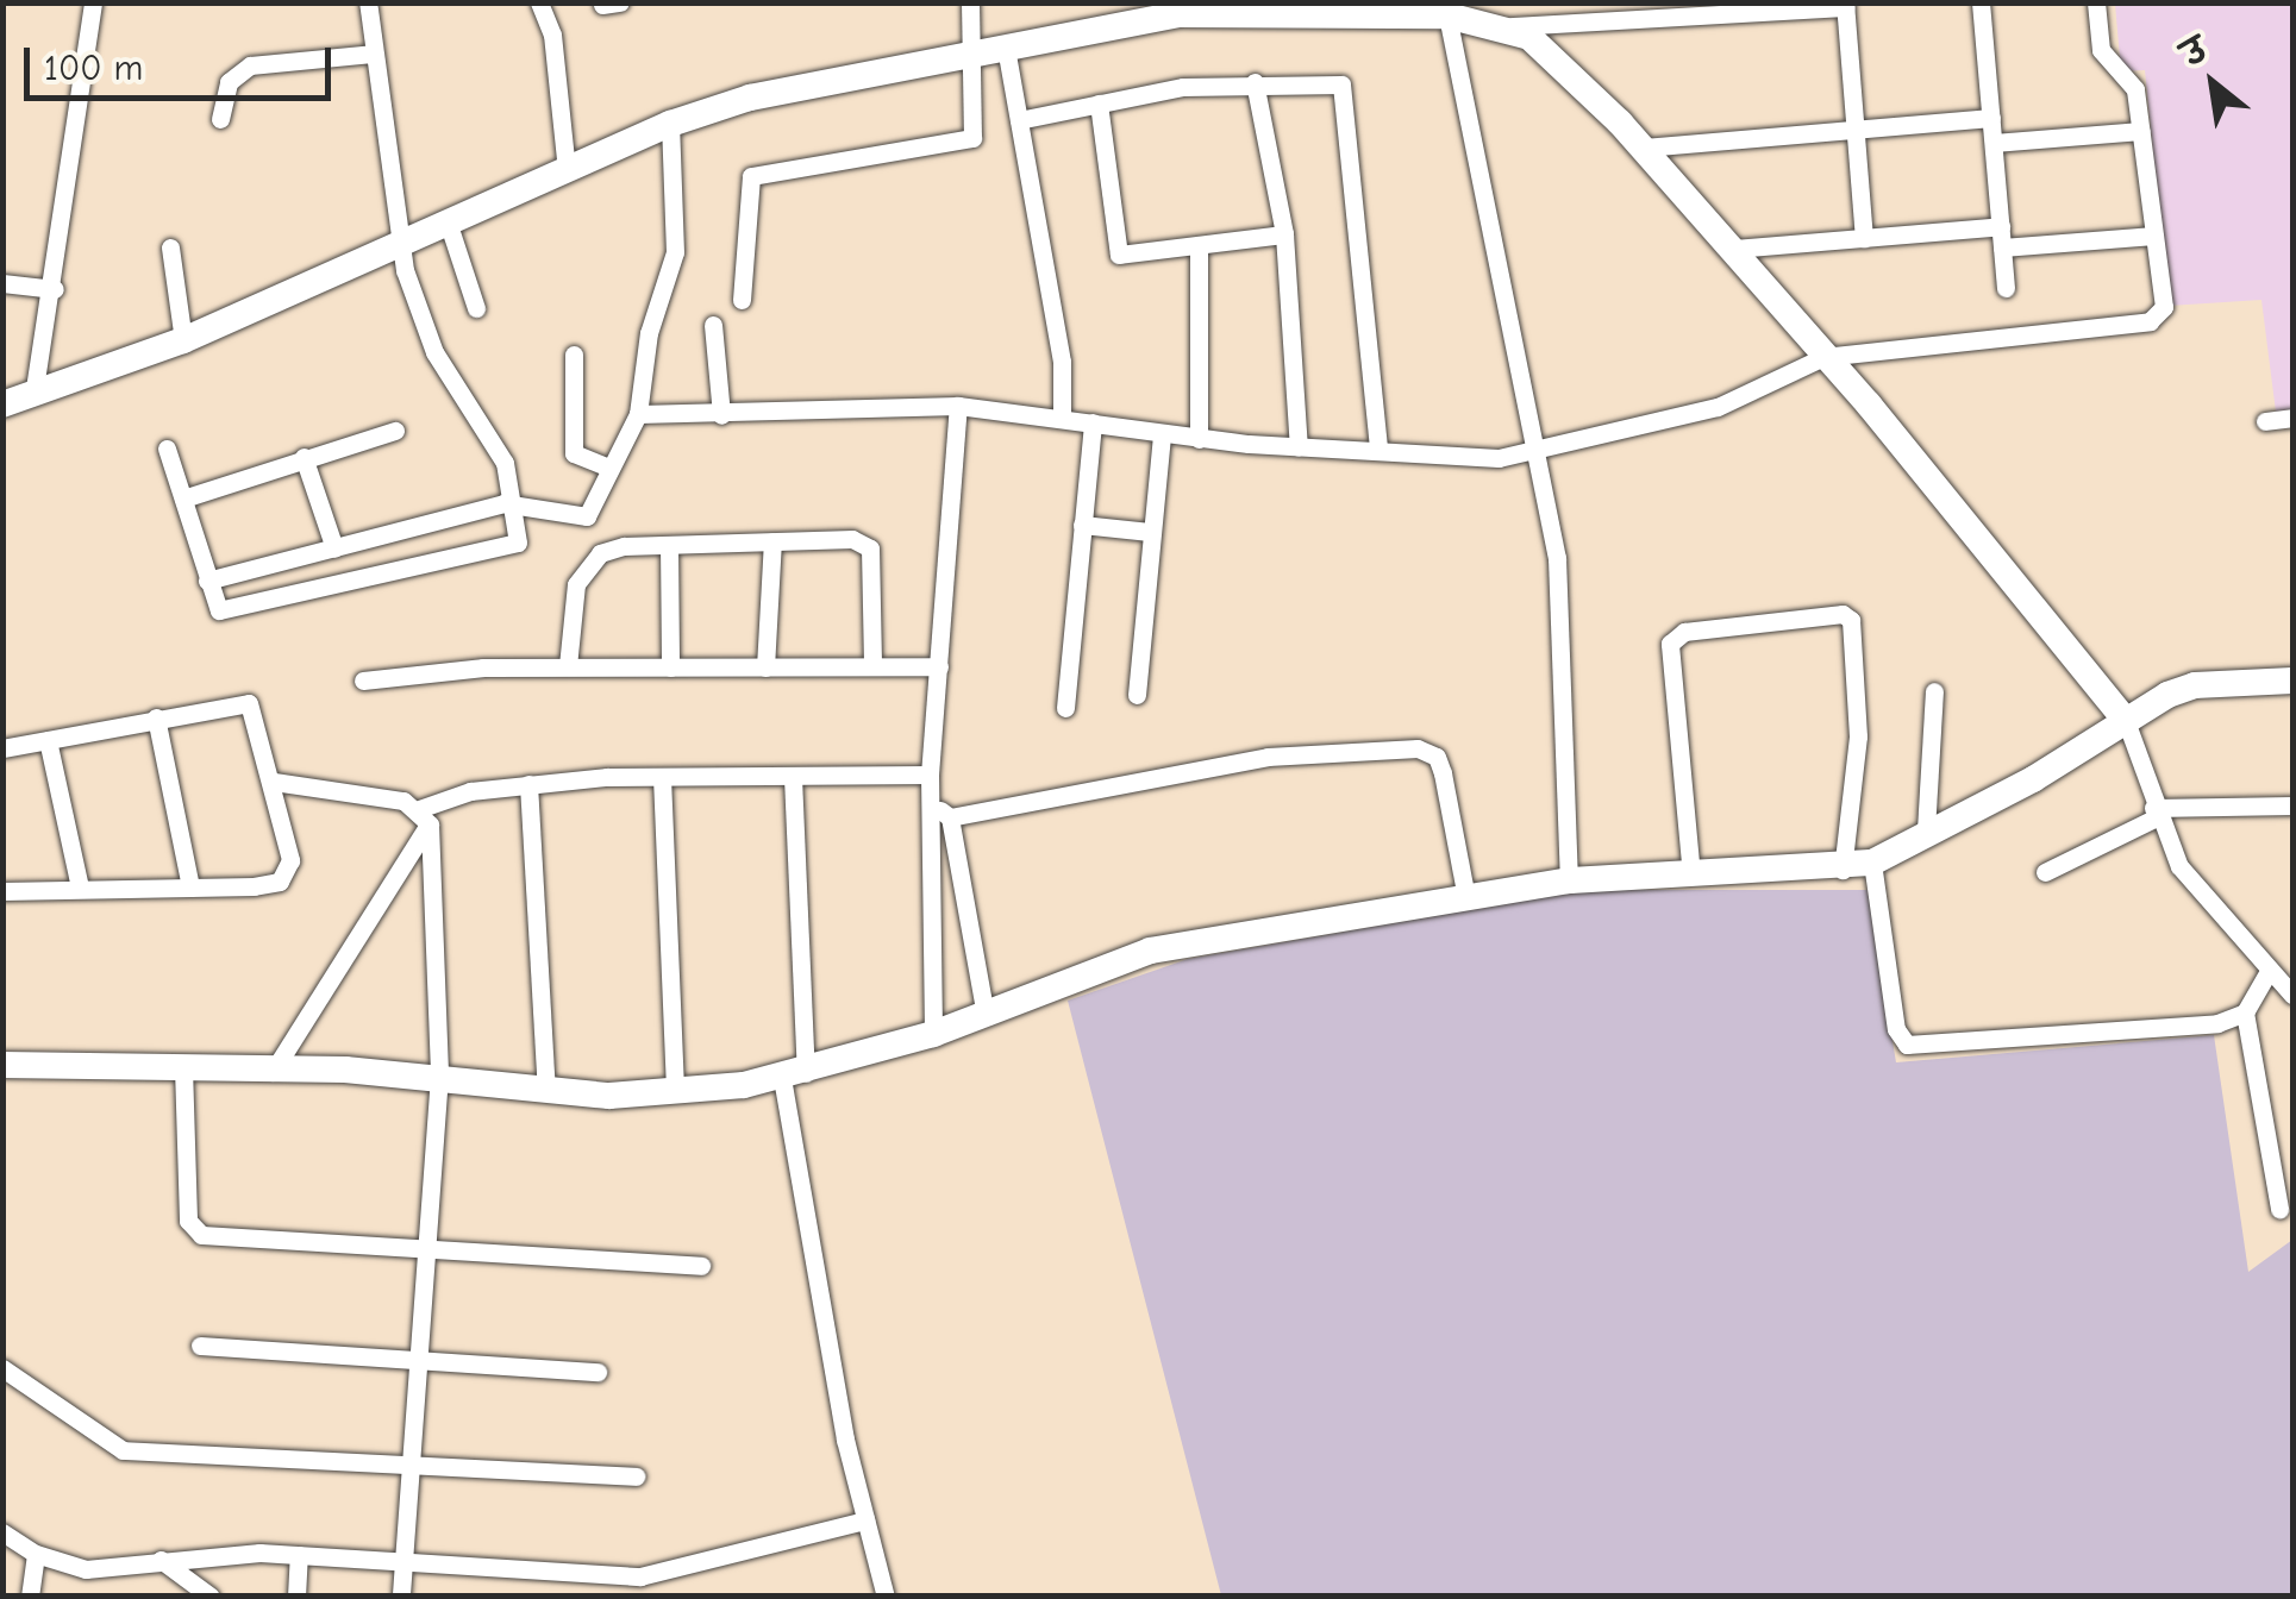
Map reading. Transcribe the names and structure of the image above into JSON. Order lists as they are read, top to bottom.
{
  "scale_bar": "100 m",
  "north": "top left"
}
